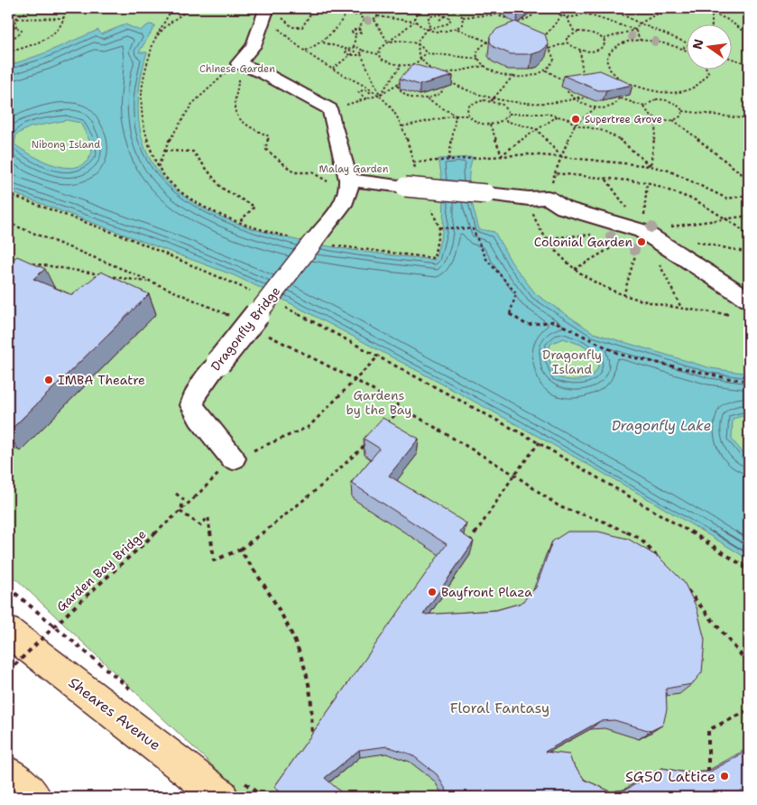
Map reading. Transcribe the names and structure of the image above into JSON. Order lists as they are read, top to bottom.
{
  "streets": {
    "main road": ["Sheares Avenue"],
    "street": ["Dragonfly Bridge"],
    "path": ["Garden Bay Bridge"]
  },
  "water": ["Dragonfly Lake"],
  "parks": [
    "Chinese Garden",
    "Nibong Island",
    "Malay Garden",
    "Dragonfly Island",
    "Gardens by the Bay",
    "Floral Fantasy"
  ],
  "places": [
    "Supertree Grove",
    "Colonial Garden",
    "IMBA Theatre",
    "Bayfront Plaza",
    "SG50 Lattice"
  ],
  "north": "left"
}
